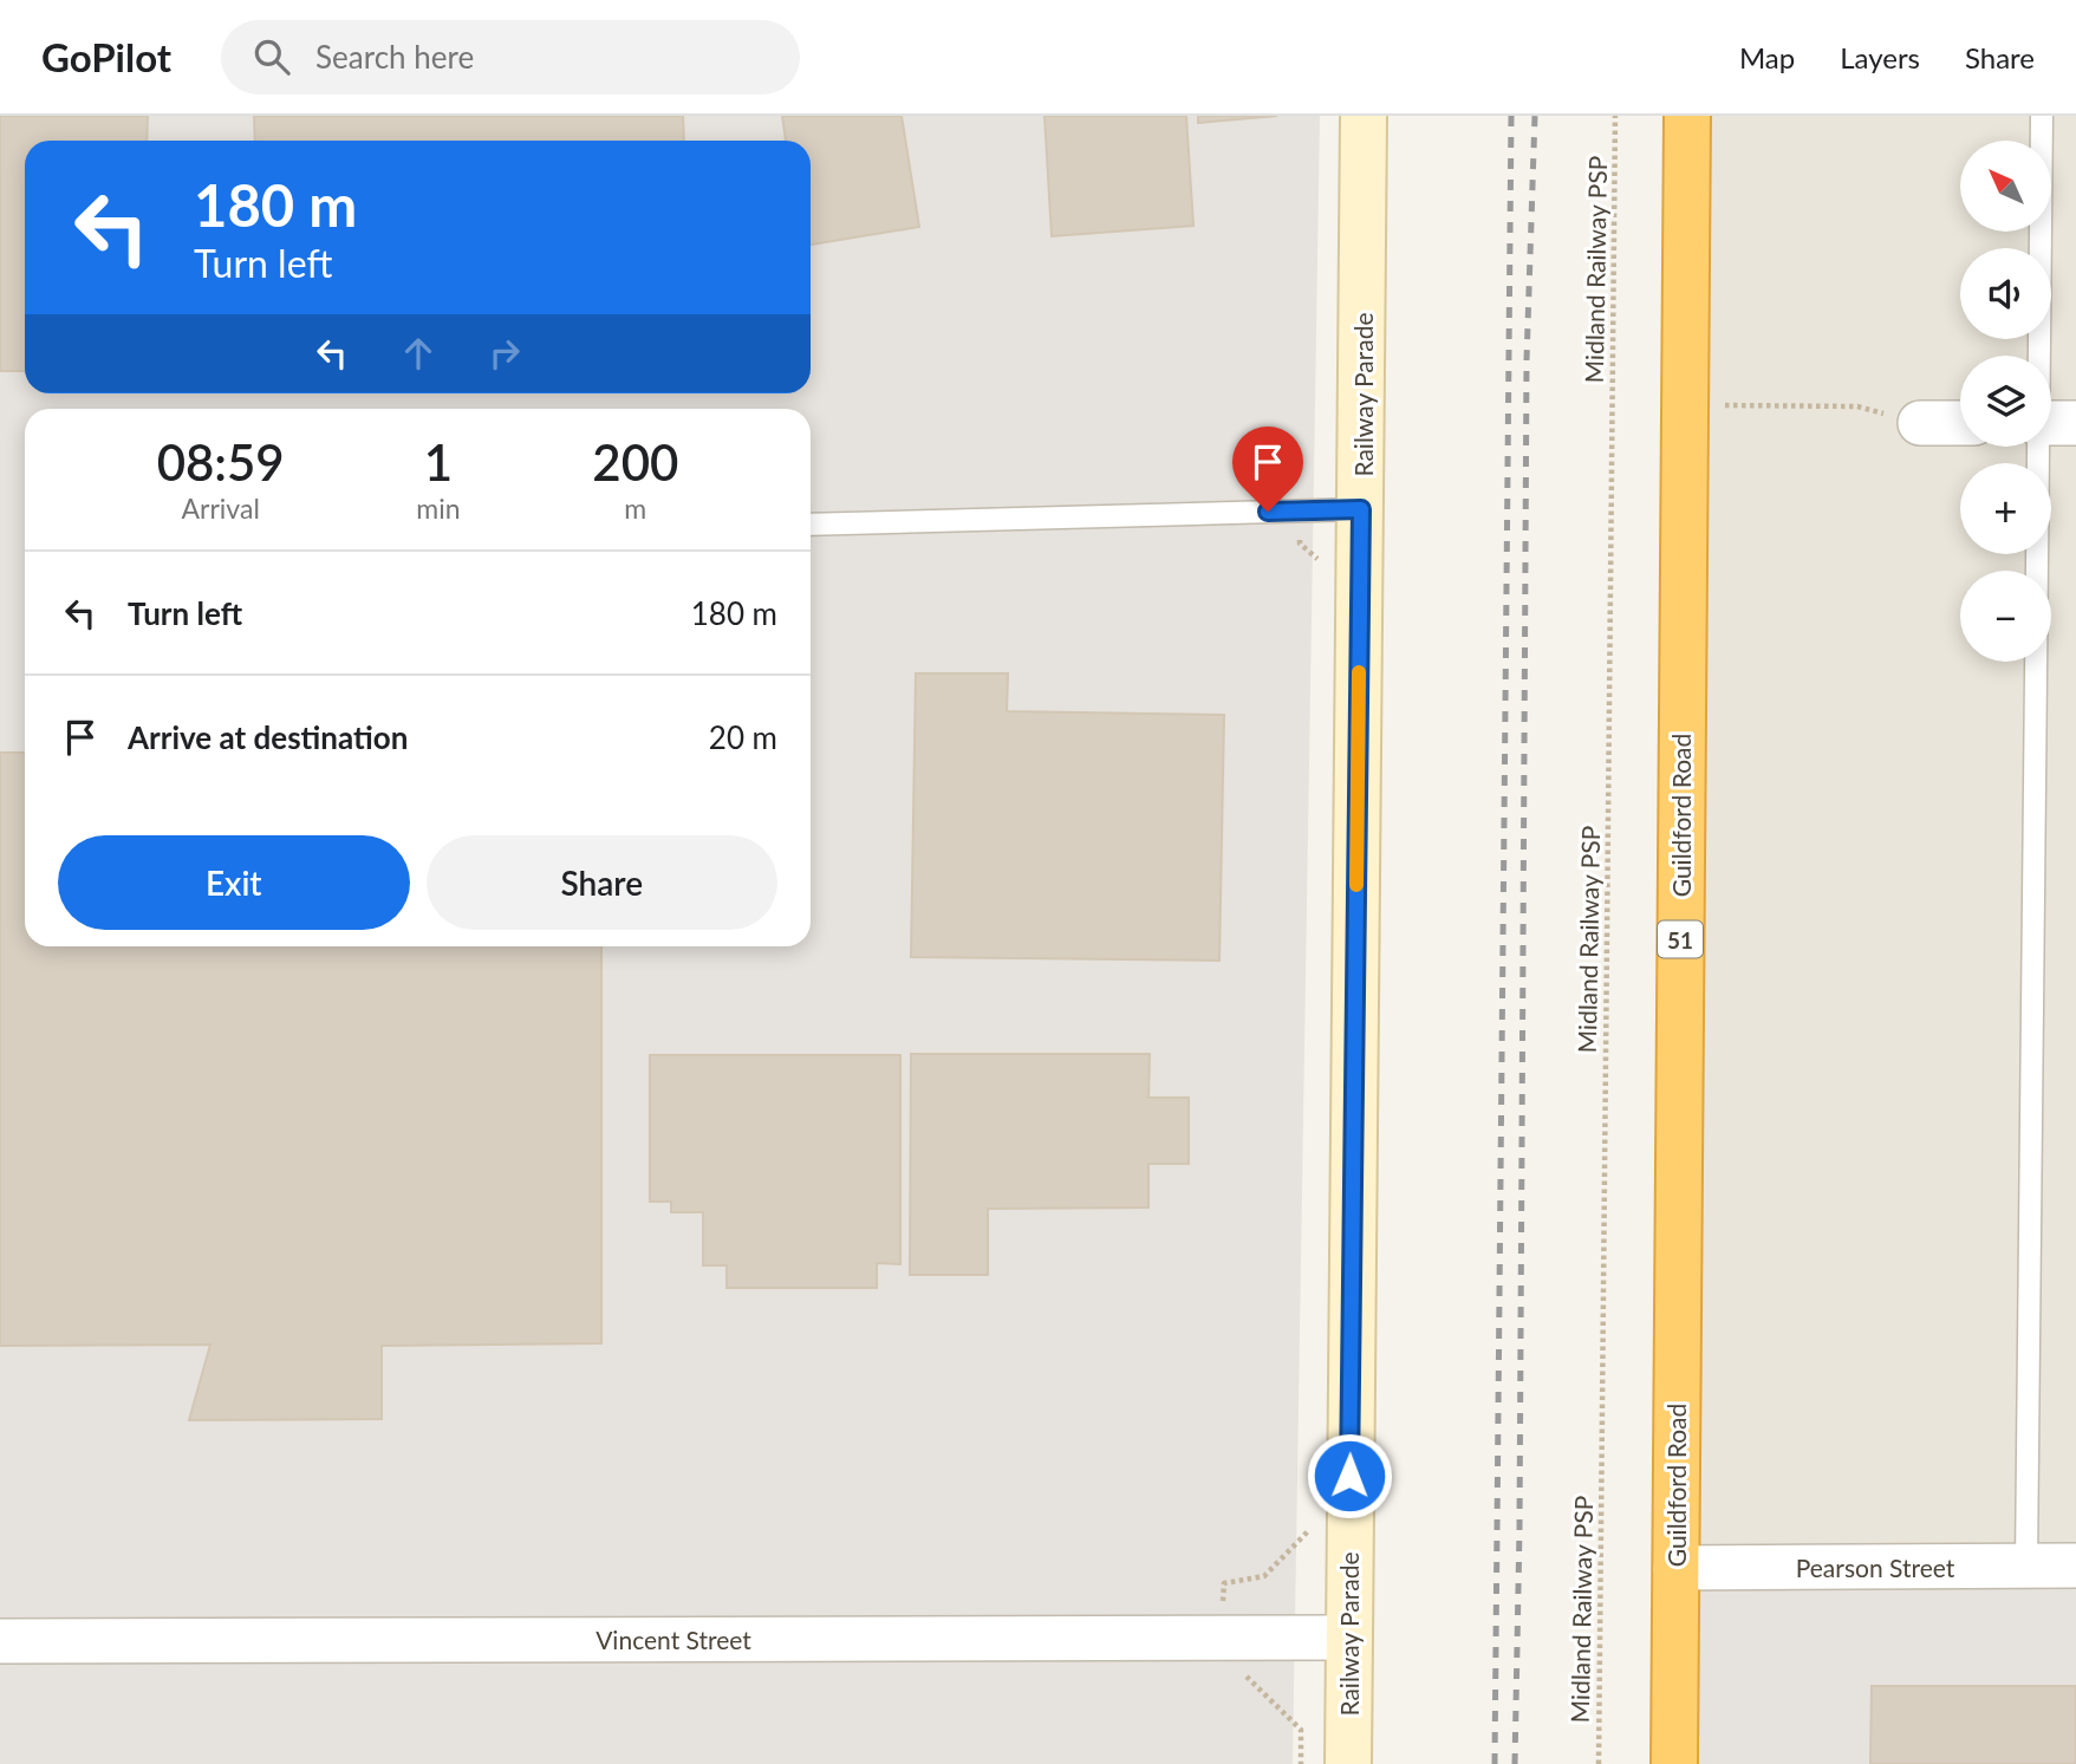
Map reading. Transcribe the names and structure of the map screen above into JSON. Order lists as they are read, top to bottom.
{
  "streets": {
    "highway": ["Guildford Road", "51"],
    "street": ["Railway Parade", "Pearson Street", "Vincent Street"],
    "path": ["Midland Railway PSP"]
  },
  "crossings": [
    ["Railway Parade", "Vincent Street"],
    ["Guildford Road", "Pearson Street"]
  ],
  "north": "top left",
  "page": {
    "header": "GoPilot",
    "search": "Search here",
    "nav": ["Map", "Layers", "Share"],
    "map_buttons": ["+", "−"],
    "turn": ["180 m", "Turn left"],
    "eta": [
      "08:59",
      "Arrival",
      "1",
      "min",
      "200",
      "m"
    ],
    "list": [
      {
        "name": "Turn left",
        "value": "180 m"
      },
      {
        "name": "Arrive at destination",
        "value": "20 m"
      }
    ],
    "buttons": ["Exit", "Share"]
  }
}
